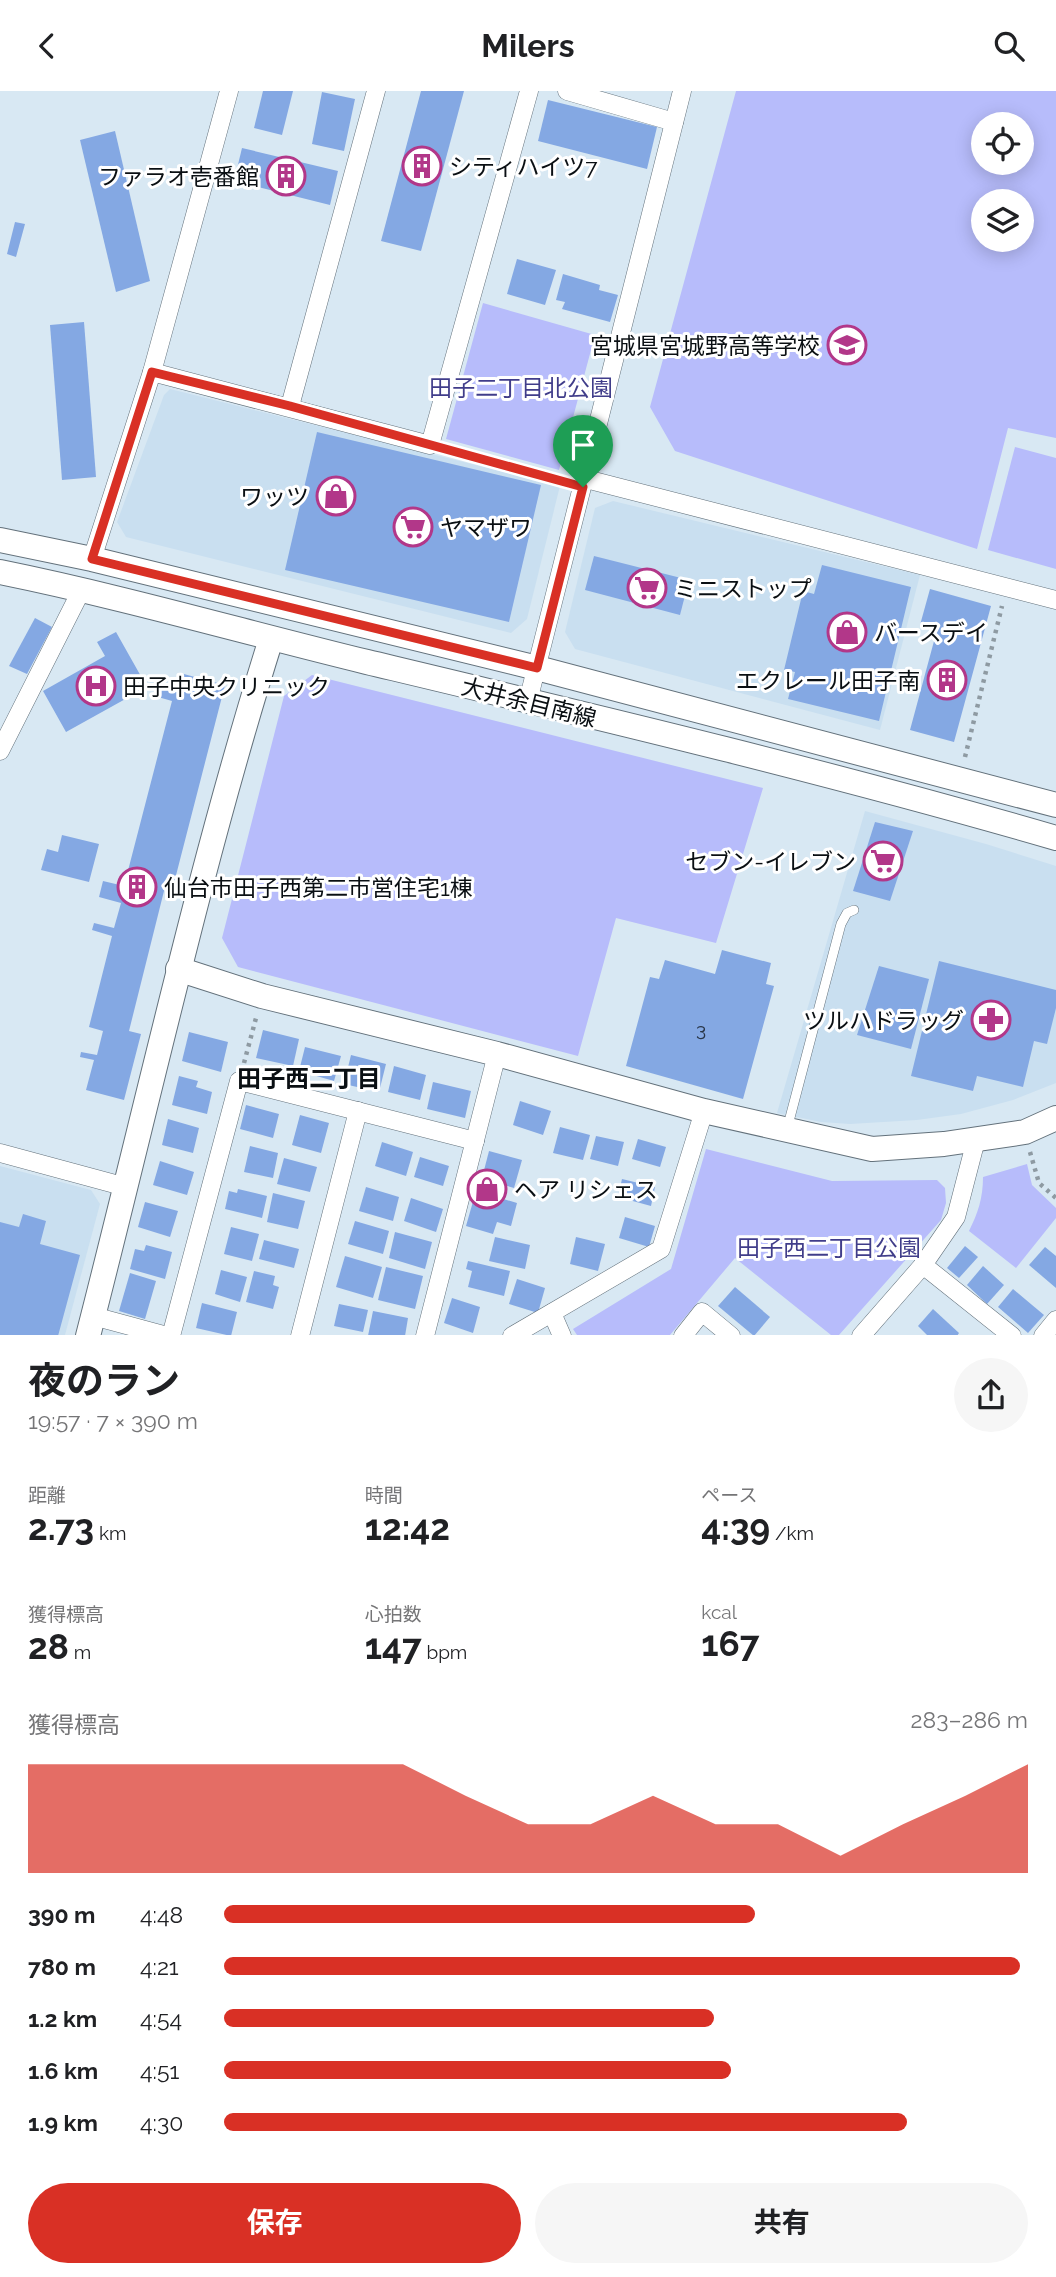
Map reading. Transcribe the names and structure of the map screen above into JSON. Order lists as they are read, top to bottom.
{
  "streets": {
    "street": ["大井余目南線"]
  },
  "districts": ["田子西二丁目"],
  "parks": ["田子二丁目北公園", "田子西二丁目公園"],
  "places": {
    "building": [
      "シティハイツ7",
      "ファラオ壱番館",
      "エクレール田子南",
      "仙台市田子西第二市営住宅1棟"
    ],
    "school or university": ["宮城県宮城野高等学校"],
    "shop": ["ワッツ", "バースデイ", "ヘア リシェス"],
    "supermarket": ["ヤマザワ", "ミニストップ", "セブン-イレブン"],
    "hospital": ["田子中央クリニック"],
    "pharmacy": ["ツルハドラッグ"]
  },
  "house_numbers": ["3"],
  "page": {
    "header": "Milers",
    "heading": ["夜のラン", "19:57 · 7 × 390 m"],
    "stats": [
      ["距離", "2.73 km"],
      ["時間", "12:42"],
      ["ペース", "4:39 /km"],
      ["獲得標高", "28 m"],
      ["心拍数", "147 bpm"],
      ["kcal", "167"]
    ],
    "chart": ["獲得標高", "283–286 m"],
    "list": [
      {
        "name": "390 m",
        "note": "4:48"
      },
      {
        "name": "780 m",
        "note": "4:21"
      },
      {
        "name": "1.2 km",
        "note": "4:54"
      },
      {
        "name": "1.6 km",
        "note": "4:51"
      },
      {
        "name": "1.9 km",
        "note": "4:30"
      }
    ],
    "buttons": ["保存", "共有"]
  }
}
